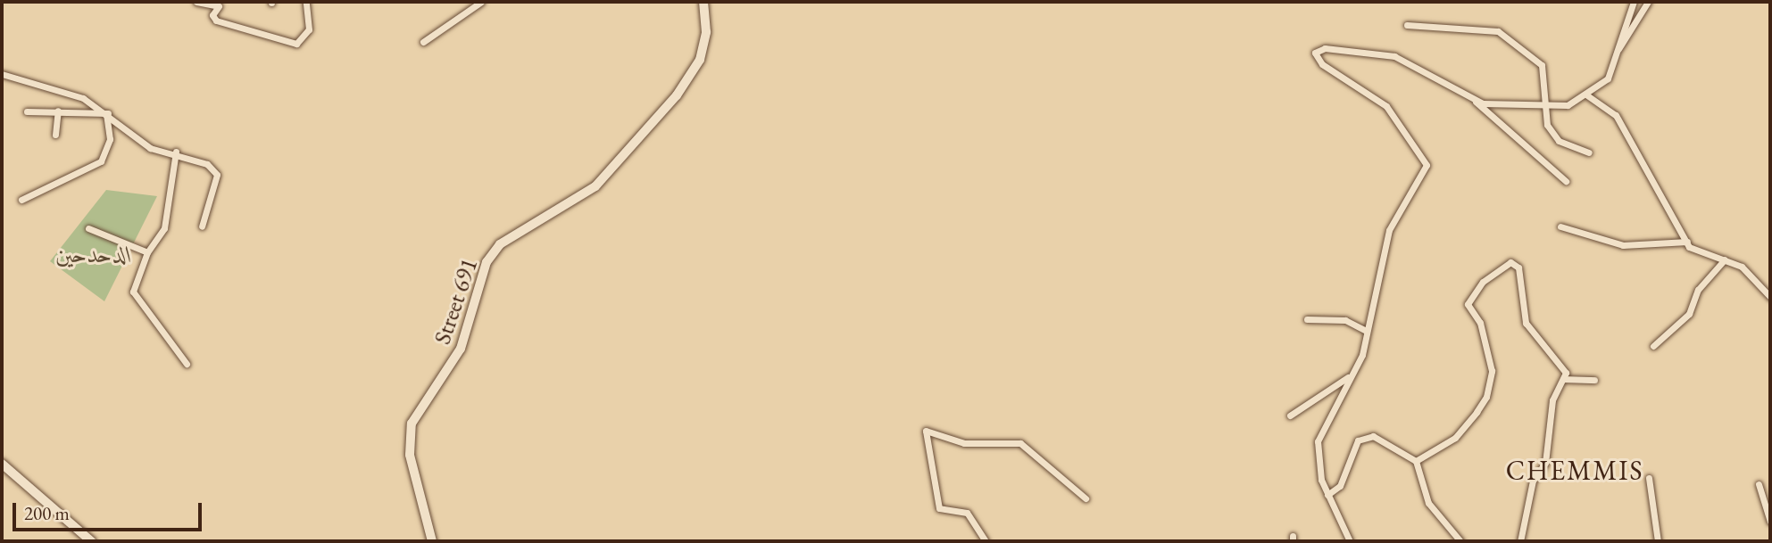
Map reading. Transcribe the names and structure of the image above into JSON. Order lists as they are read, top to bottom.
{
  "streets": {
    "main road": ["Street 691"]
  },
  "districts": ["CHEMMIS"],
  "parks": ["الدحدحين"],
  "scale_bar": "200 m"
}
